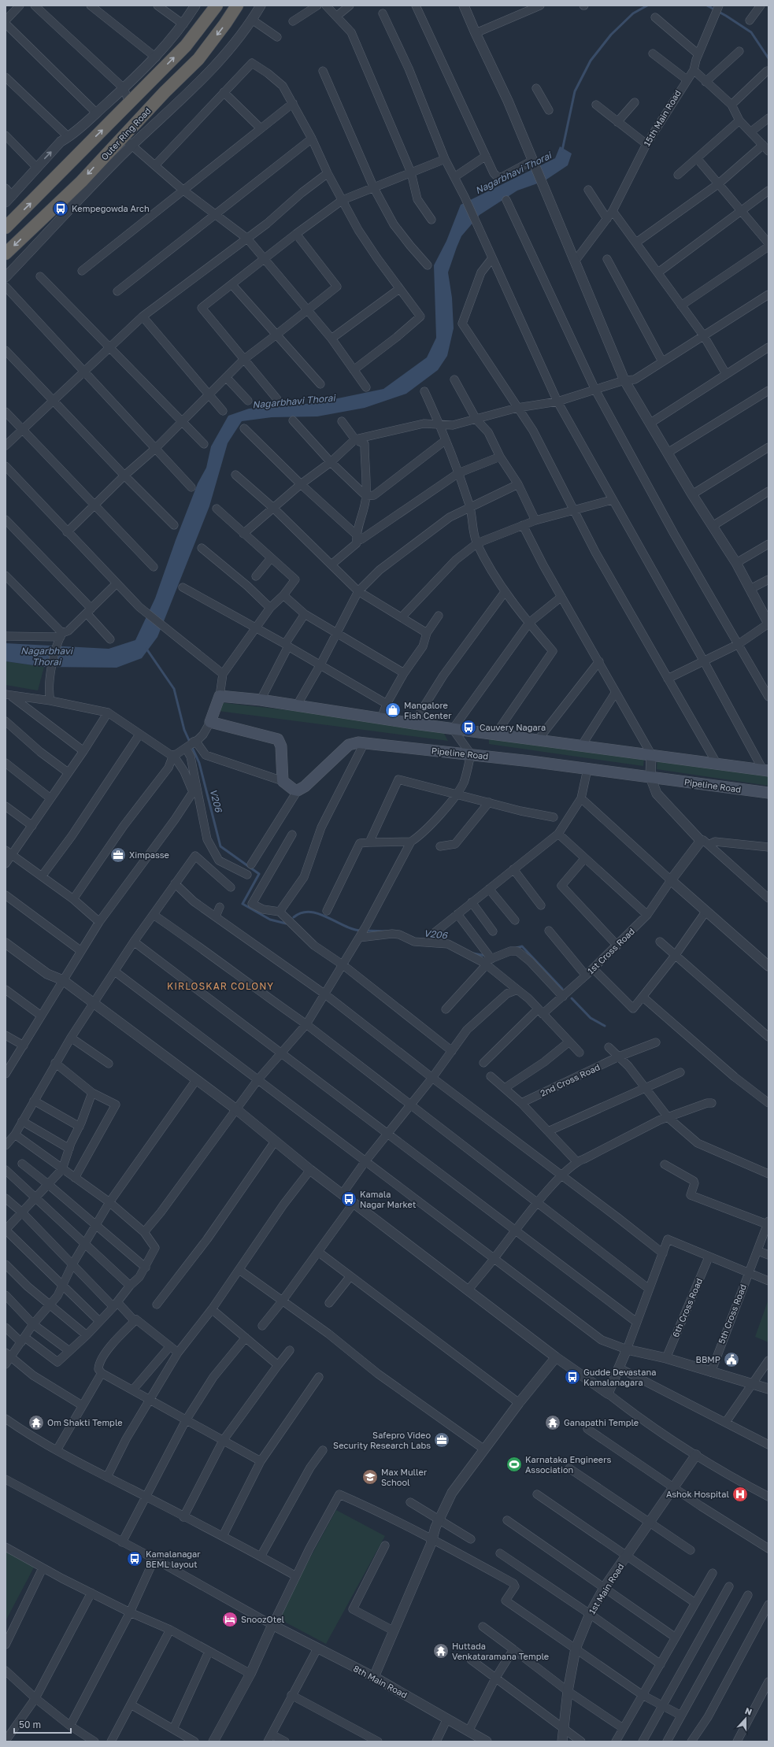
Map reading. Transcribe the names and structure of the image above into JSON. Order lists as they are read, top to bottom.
{
  "streets": {
    "highway": ["Outer Ring Road"],
    "main road": ["Pipeline Road"],
    "street": [
      "15th Main Road",
      "1st Cross Road",
      "2nd Cross Road",
      "6th Cross Road",
      "5th Cross Road",
      "1st Main Road",
      "8th Main Road"
    ]
  },
  "districts": ["KIRLOSKAR COLONY"],
  "water": ["Nagarbhavi Thorai", "V206"],
  "places": {
    "bus stop": [
      "Kempegowda Arch",
      "Cauvery Nagara",
      "Kamala Nagar Market",
      "Gudde Devastana Kamalanagara",
      "Kamalanagar BEML layout"
    ],
    "shop": ["Mangalore Fish Center"],
    "office": ["Ximpasse", "Safepro Video Security Research Labs"],
    "public building": ["BBMP"],
    "temple": ["Om Shakti Temple", "Ganapathi Temple", "Huttada Venkataramana Temple"],
    "sports": ["Karnataka Engineers Association"],
    "school or university": ["Max Muller School"],
    "hospital": ["Ashok Hospital"],
    "hotel": ["SnoozOtel"]
  },
  "scale_bar": "50 m",
  "north": "top"
}
